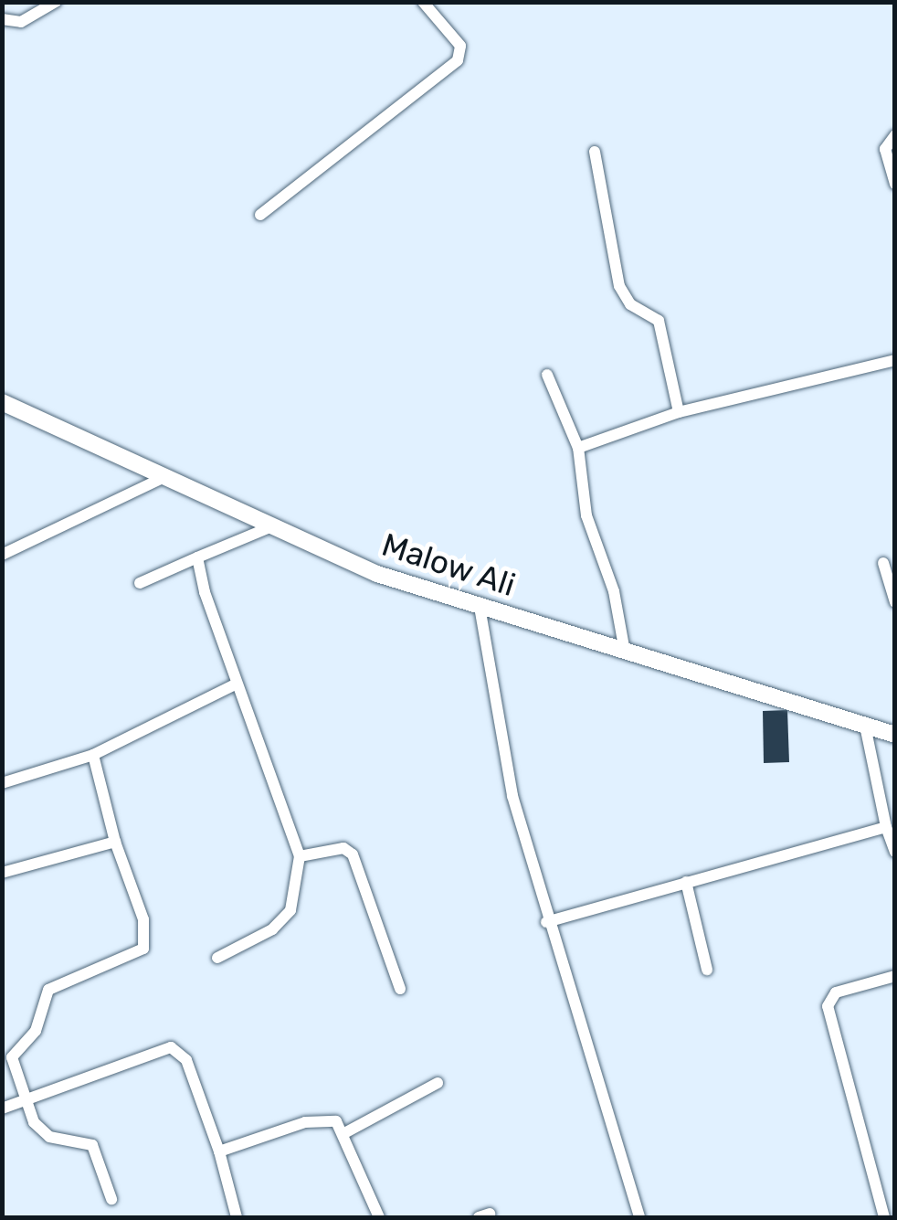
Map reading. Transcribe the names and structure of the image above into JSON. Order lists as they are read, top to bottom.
{
  "streets": {
    "street": ["Malow Ali"]
  }
}
